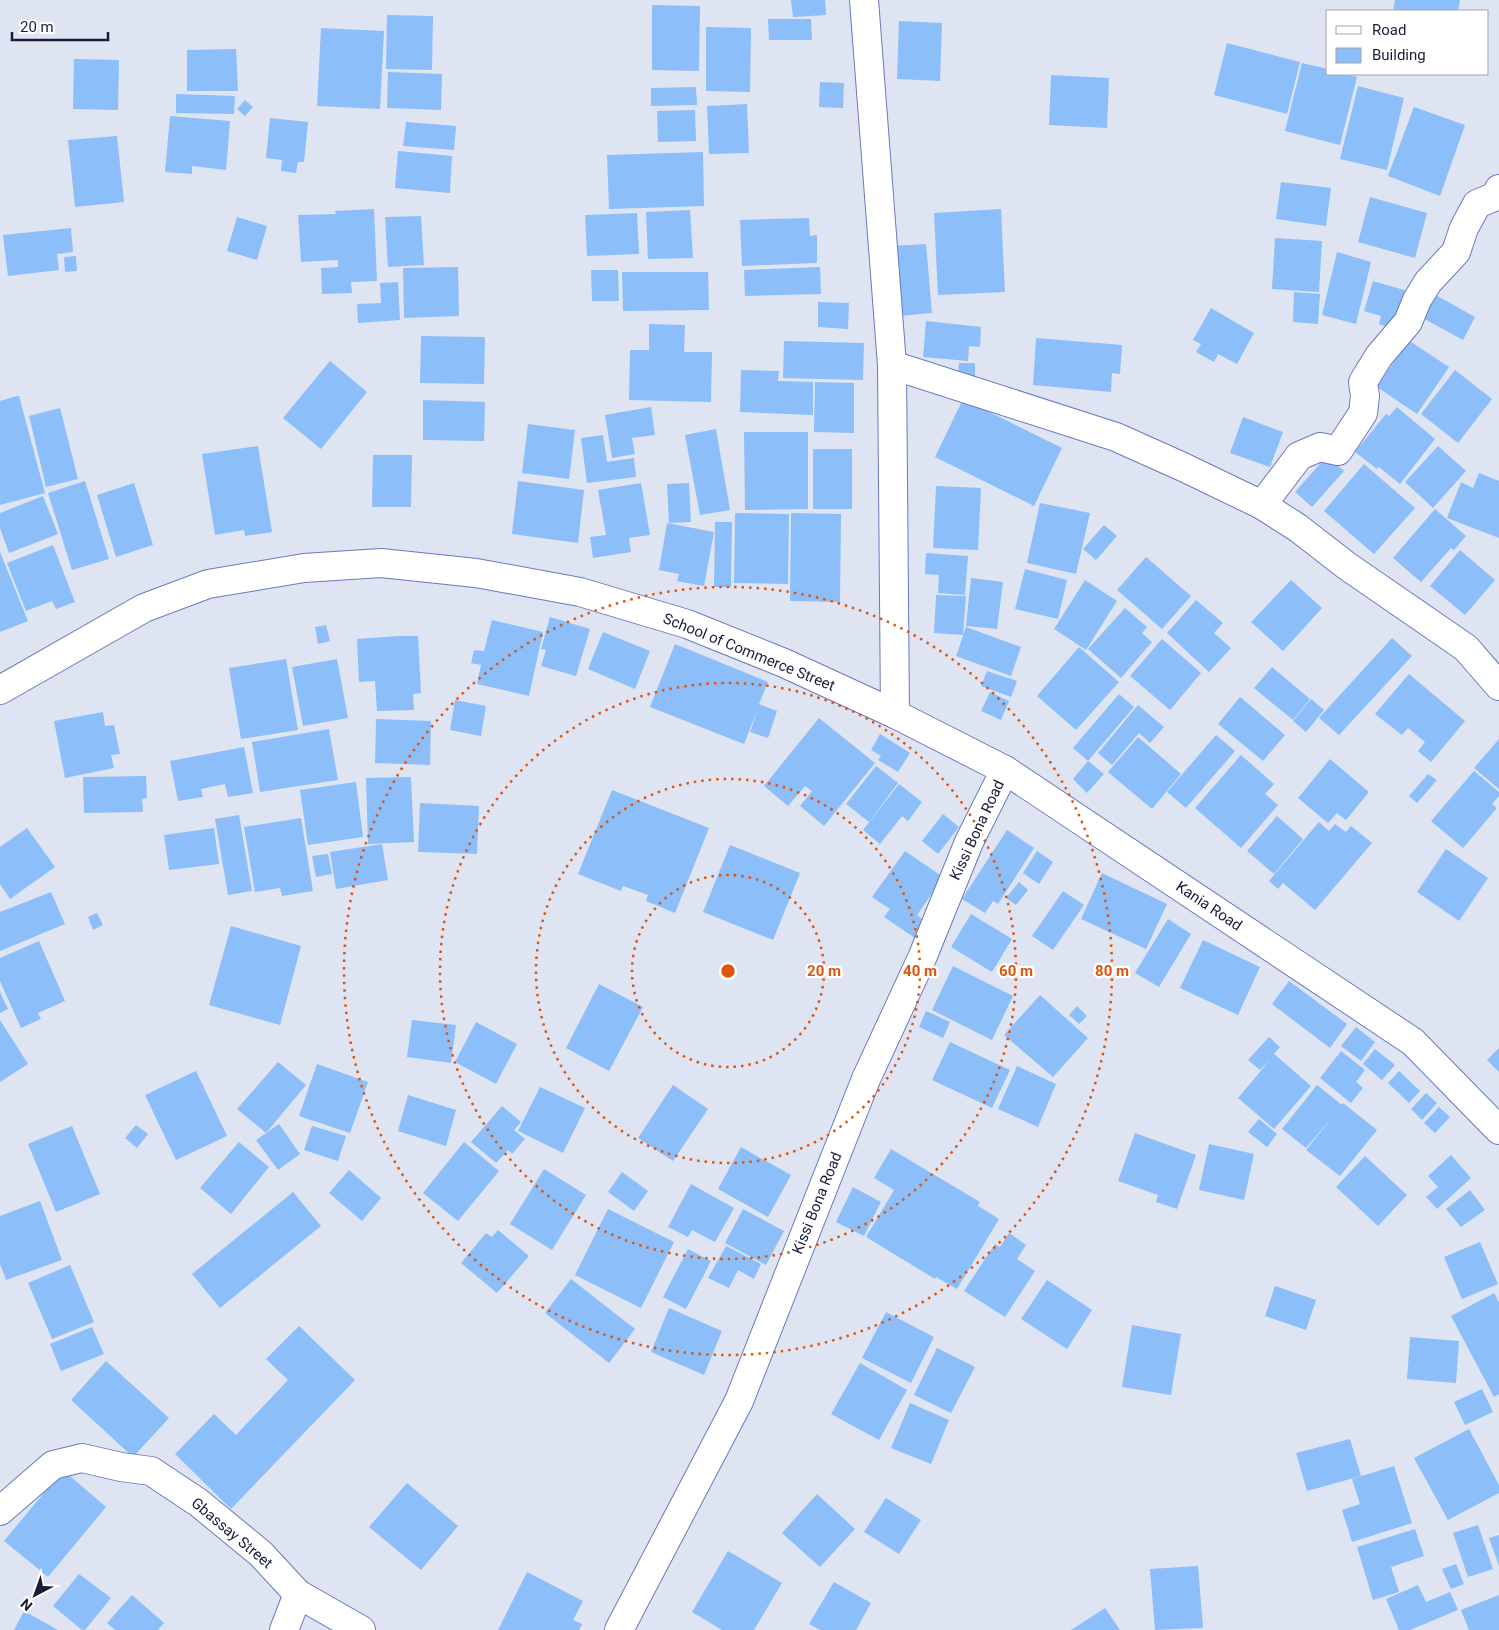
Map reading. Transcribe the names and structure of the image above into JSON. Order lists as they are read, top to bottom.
{
  "streets": {
    "street": [
      "School of Commerce Street",
      "Kissi Bona Road",
      "Kania Road",
      "Gbassay Street"
    ]
  },
  "crossings": [
    ["School of Commerce Street", "Kania Road"],
    ["Kissi Bona Road", "Kania Road"]
  ],
  "legend": ["Road", "Building"],
  "scale_bar": "20 m",
  "north": "bottom left",
  "rings": [
    "20 m",
    "40 m",
    "60 m",
    "80 m"
  ]
}
